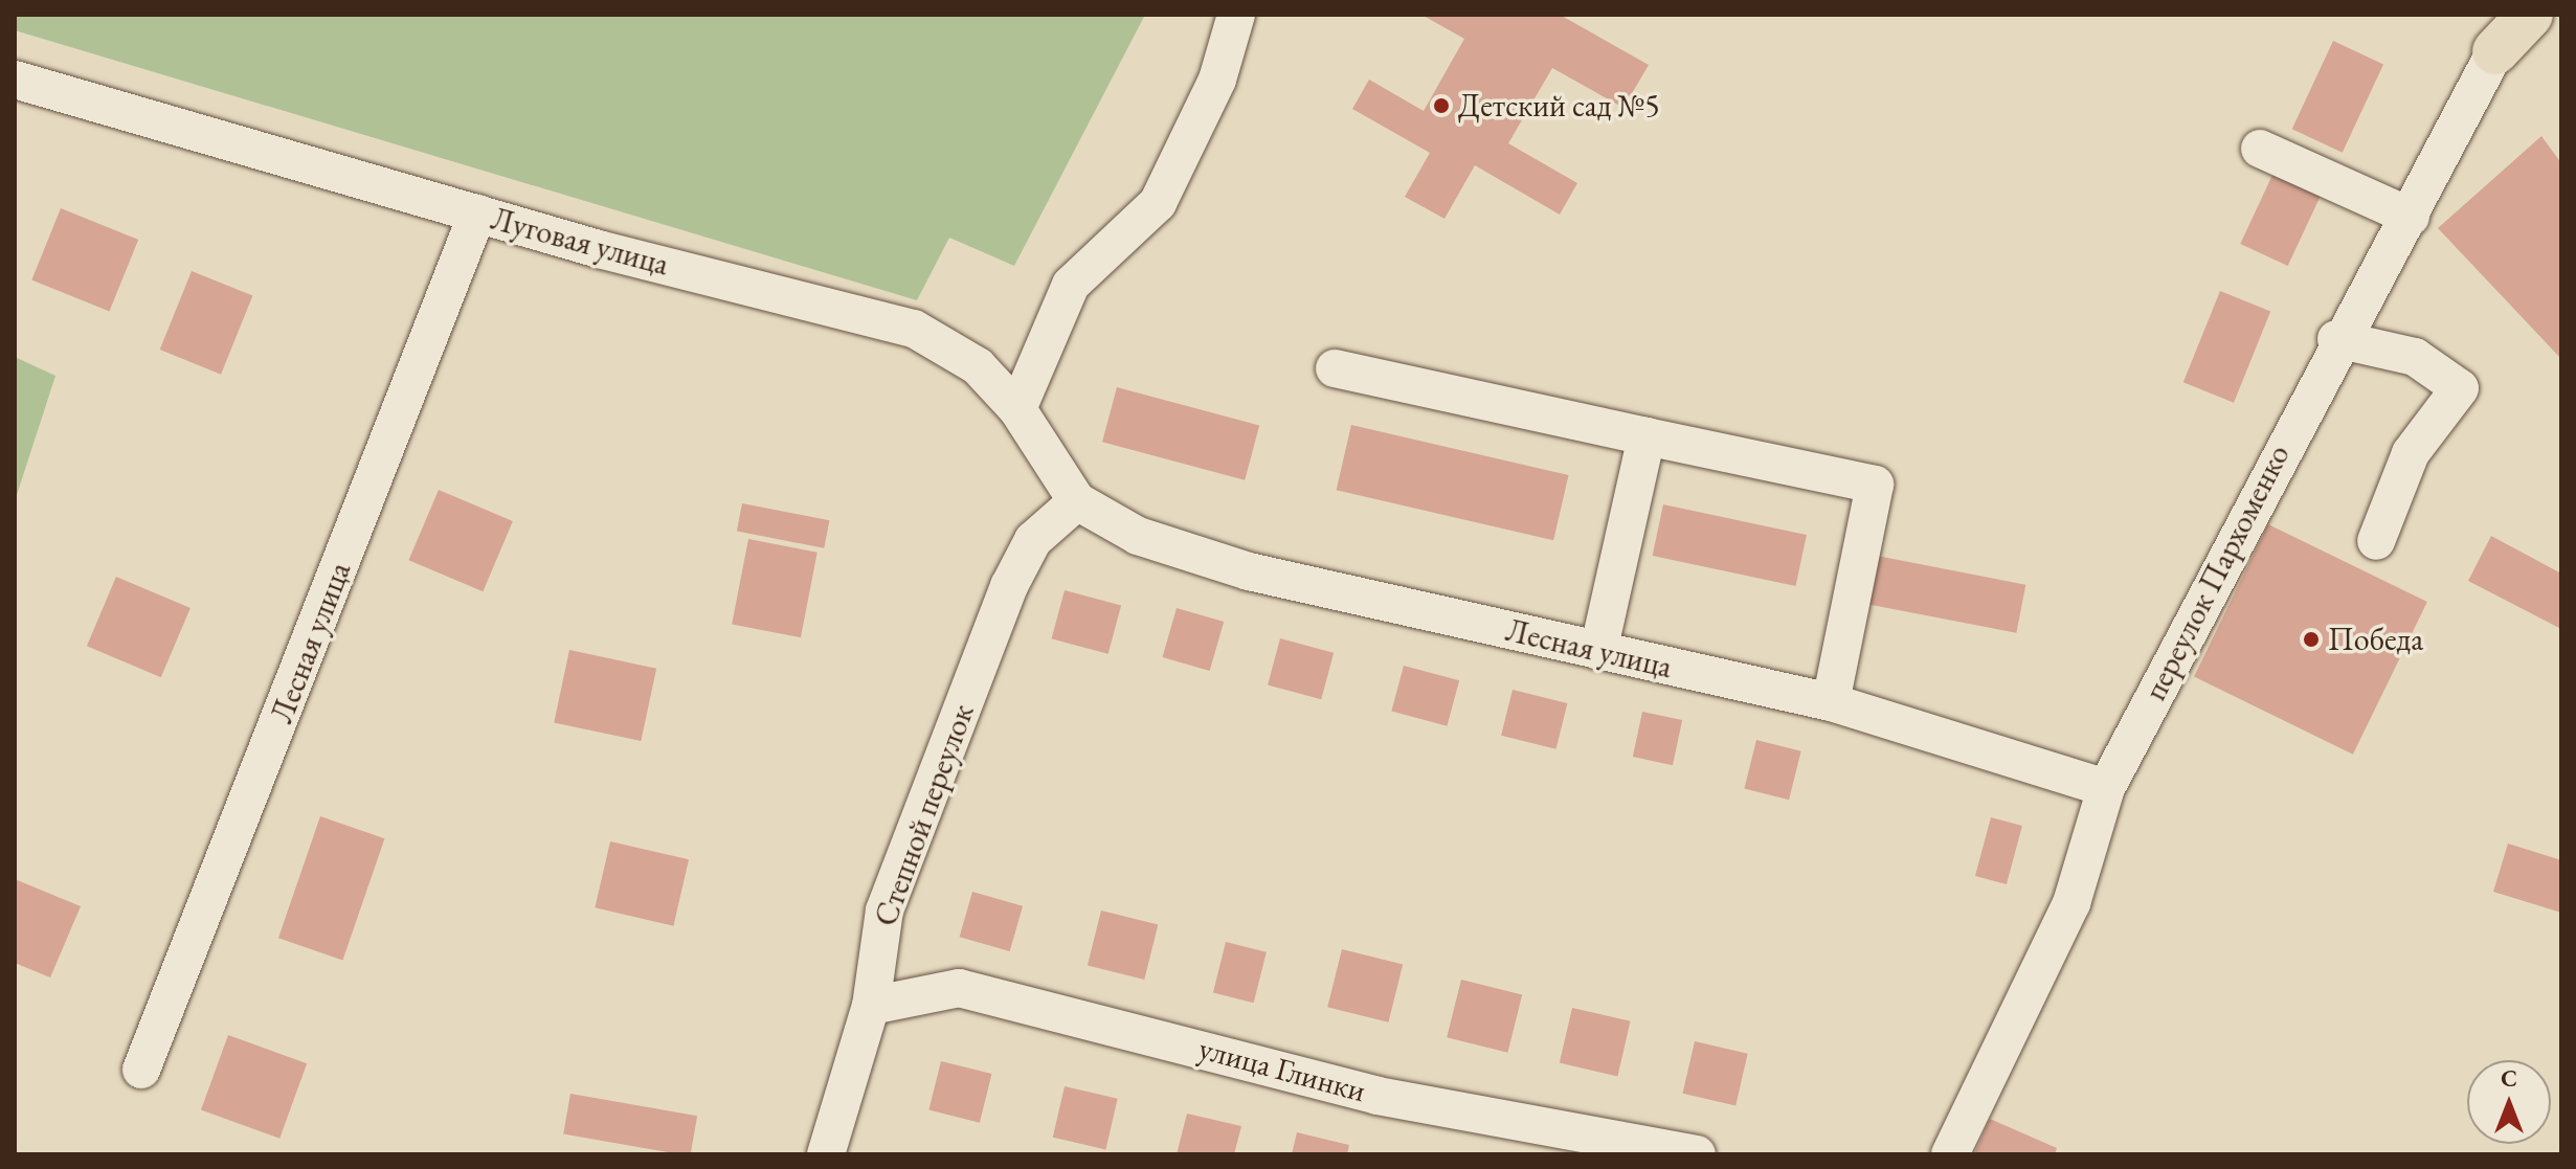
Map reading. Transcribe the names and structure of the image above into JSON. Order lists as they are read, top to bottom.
{
  "streets": {
    "main road": ["переулок Пархоменко"],
    "street": [
      "Луговая улица",
      "Лесная улица",
      "Степной переулок",
      "улица Глинки"
    ]
  },
  "crossings": [
    ["Луговая улица", "Лесная улица"],
    ["Луговая улица", "Степной переулок"],
    ["переулок Пархоменко", "Лесная улица"],
    ["Лесная улица", "Степной переулок"],
    ["Степной переулок", "улица Глинки"]
  ],
  "places": ["Детский сад №5", "Победа"],
  "north": "top"
}
